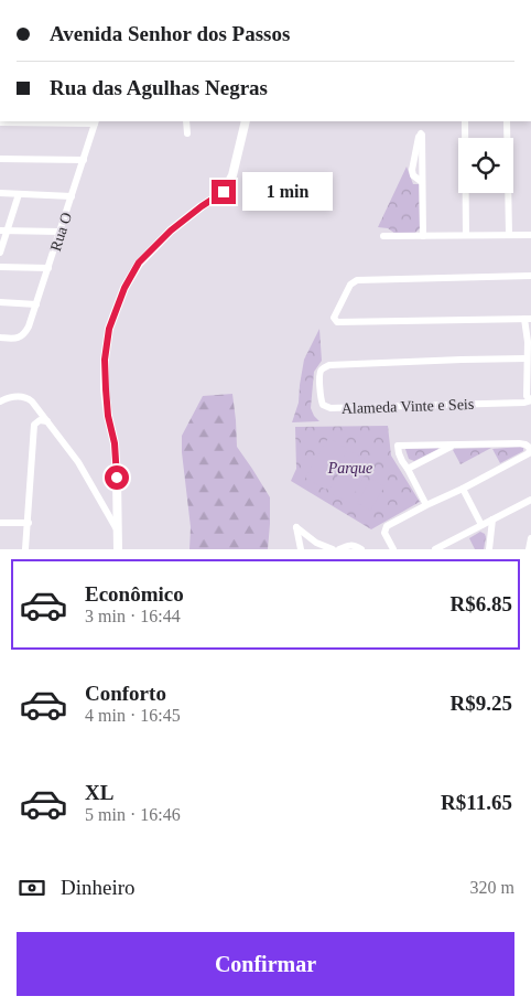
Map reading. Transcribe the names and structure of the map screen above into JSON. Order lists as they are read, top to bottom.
{
  "streets": {
    "street": ["Rua O", "Alameda Vinte e Seis"]
  },
  "parks": ["Parque"],
  "page": {
    "banner": ["Avenida Senhor dos Passos", "Rua das Agulhas Negras"],
    "bubble": "1 min",
    "list": [
      {
        "name": "Econômico",
        "note": "3 min · 16:44",
        "value": "R$6.85"
      },
      {
        "name": "Conforto",
        "note": "4 min · 16:45",
        "value": "R$9.25"
      },
      {
        "name": "XL",
        "note": "5 min · 16:46",
        "value": "R$11.65"
      }
    ],
    "pay": ["Dinheiro", "320 m"],
    "buttons": "Confirmar"
  }
}
